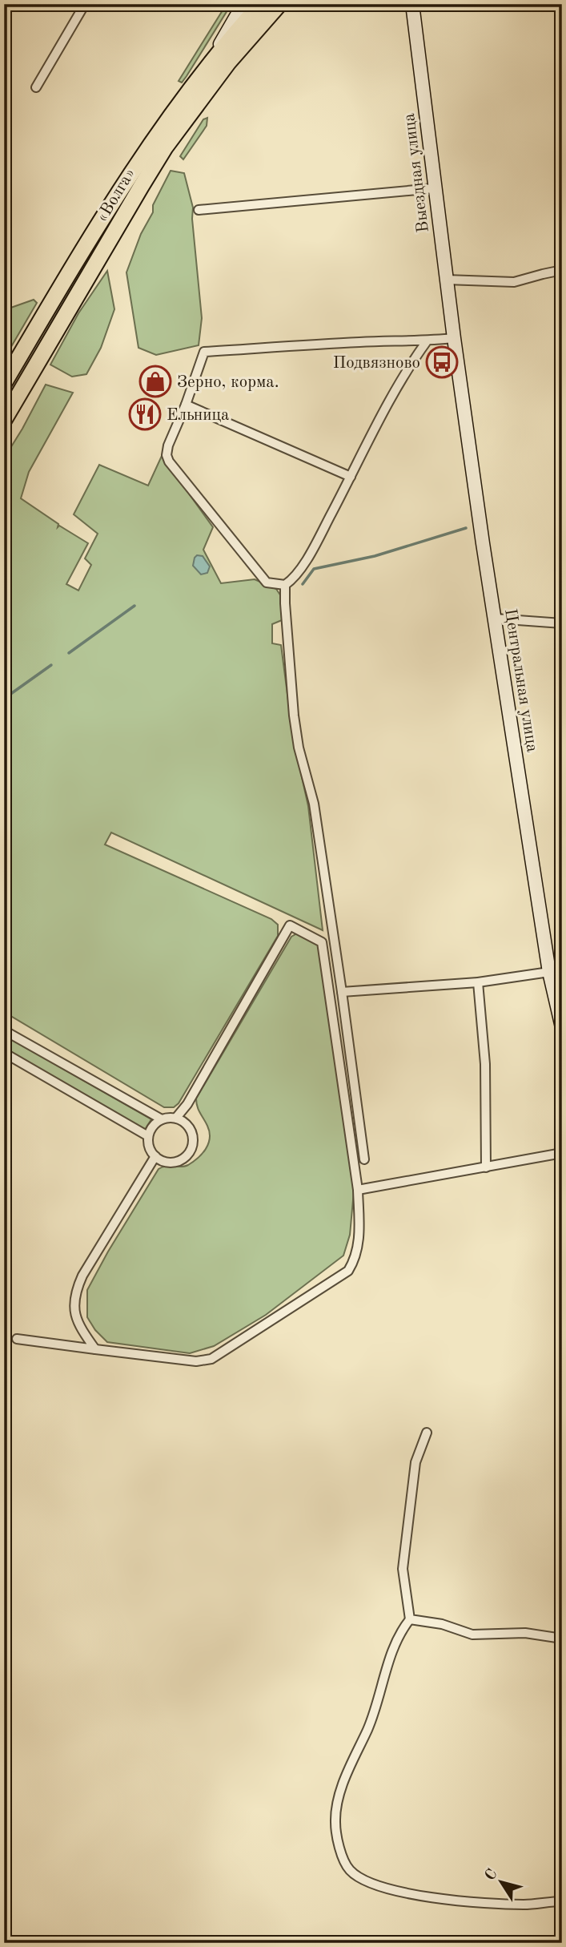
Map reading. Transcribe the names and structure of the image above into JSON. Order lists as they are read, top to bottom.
{
  "streets": {
    "highway": ["«Волга»"],
    "main road": ["Выездная улица", "Центральная улица"]
  },
  "crossings": [
    ["Выездная улица", "Центральная улица"]
  ],
  "places": {
    "bus stop": ["Подвязново"],
    "shop": ["Зерно, корма."],
    "restaurant": ["Ельница"]
  },
  "north": "top left"
}
